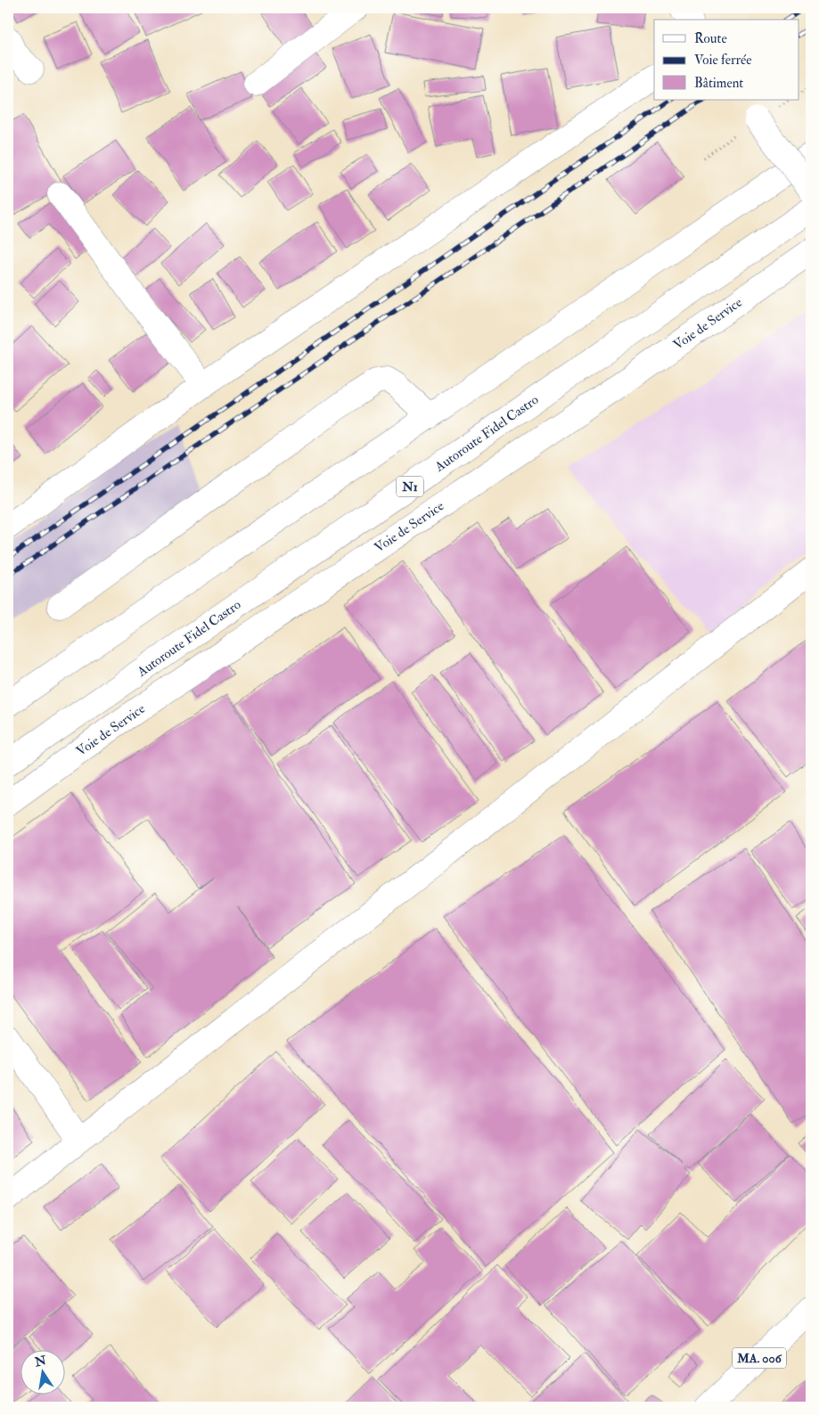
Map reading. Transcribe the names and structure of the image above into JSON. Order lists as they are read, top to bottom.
{
  "streets": {
    "main road": [
      "Voie de Service",
      "Autoroute Fidel Castro",
      "N1",
      "MA. 006"
    ]
  },
  "legend": ["Route", "Voie ferrée", "Bâtiment"],
  "north": "top"
}
